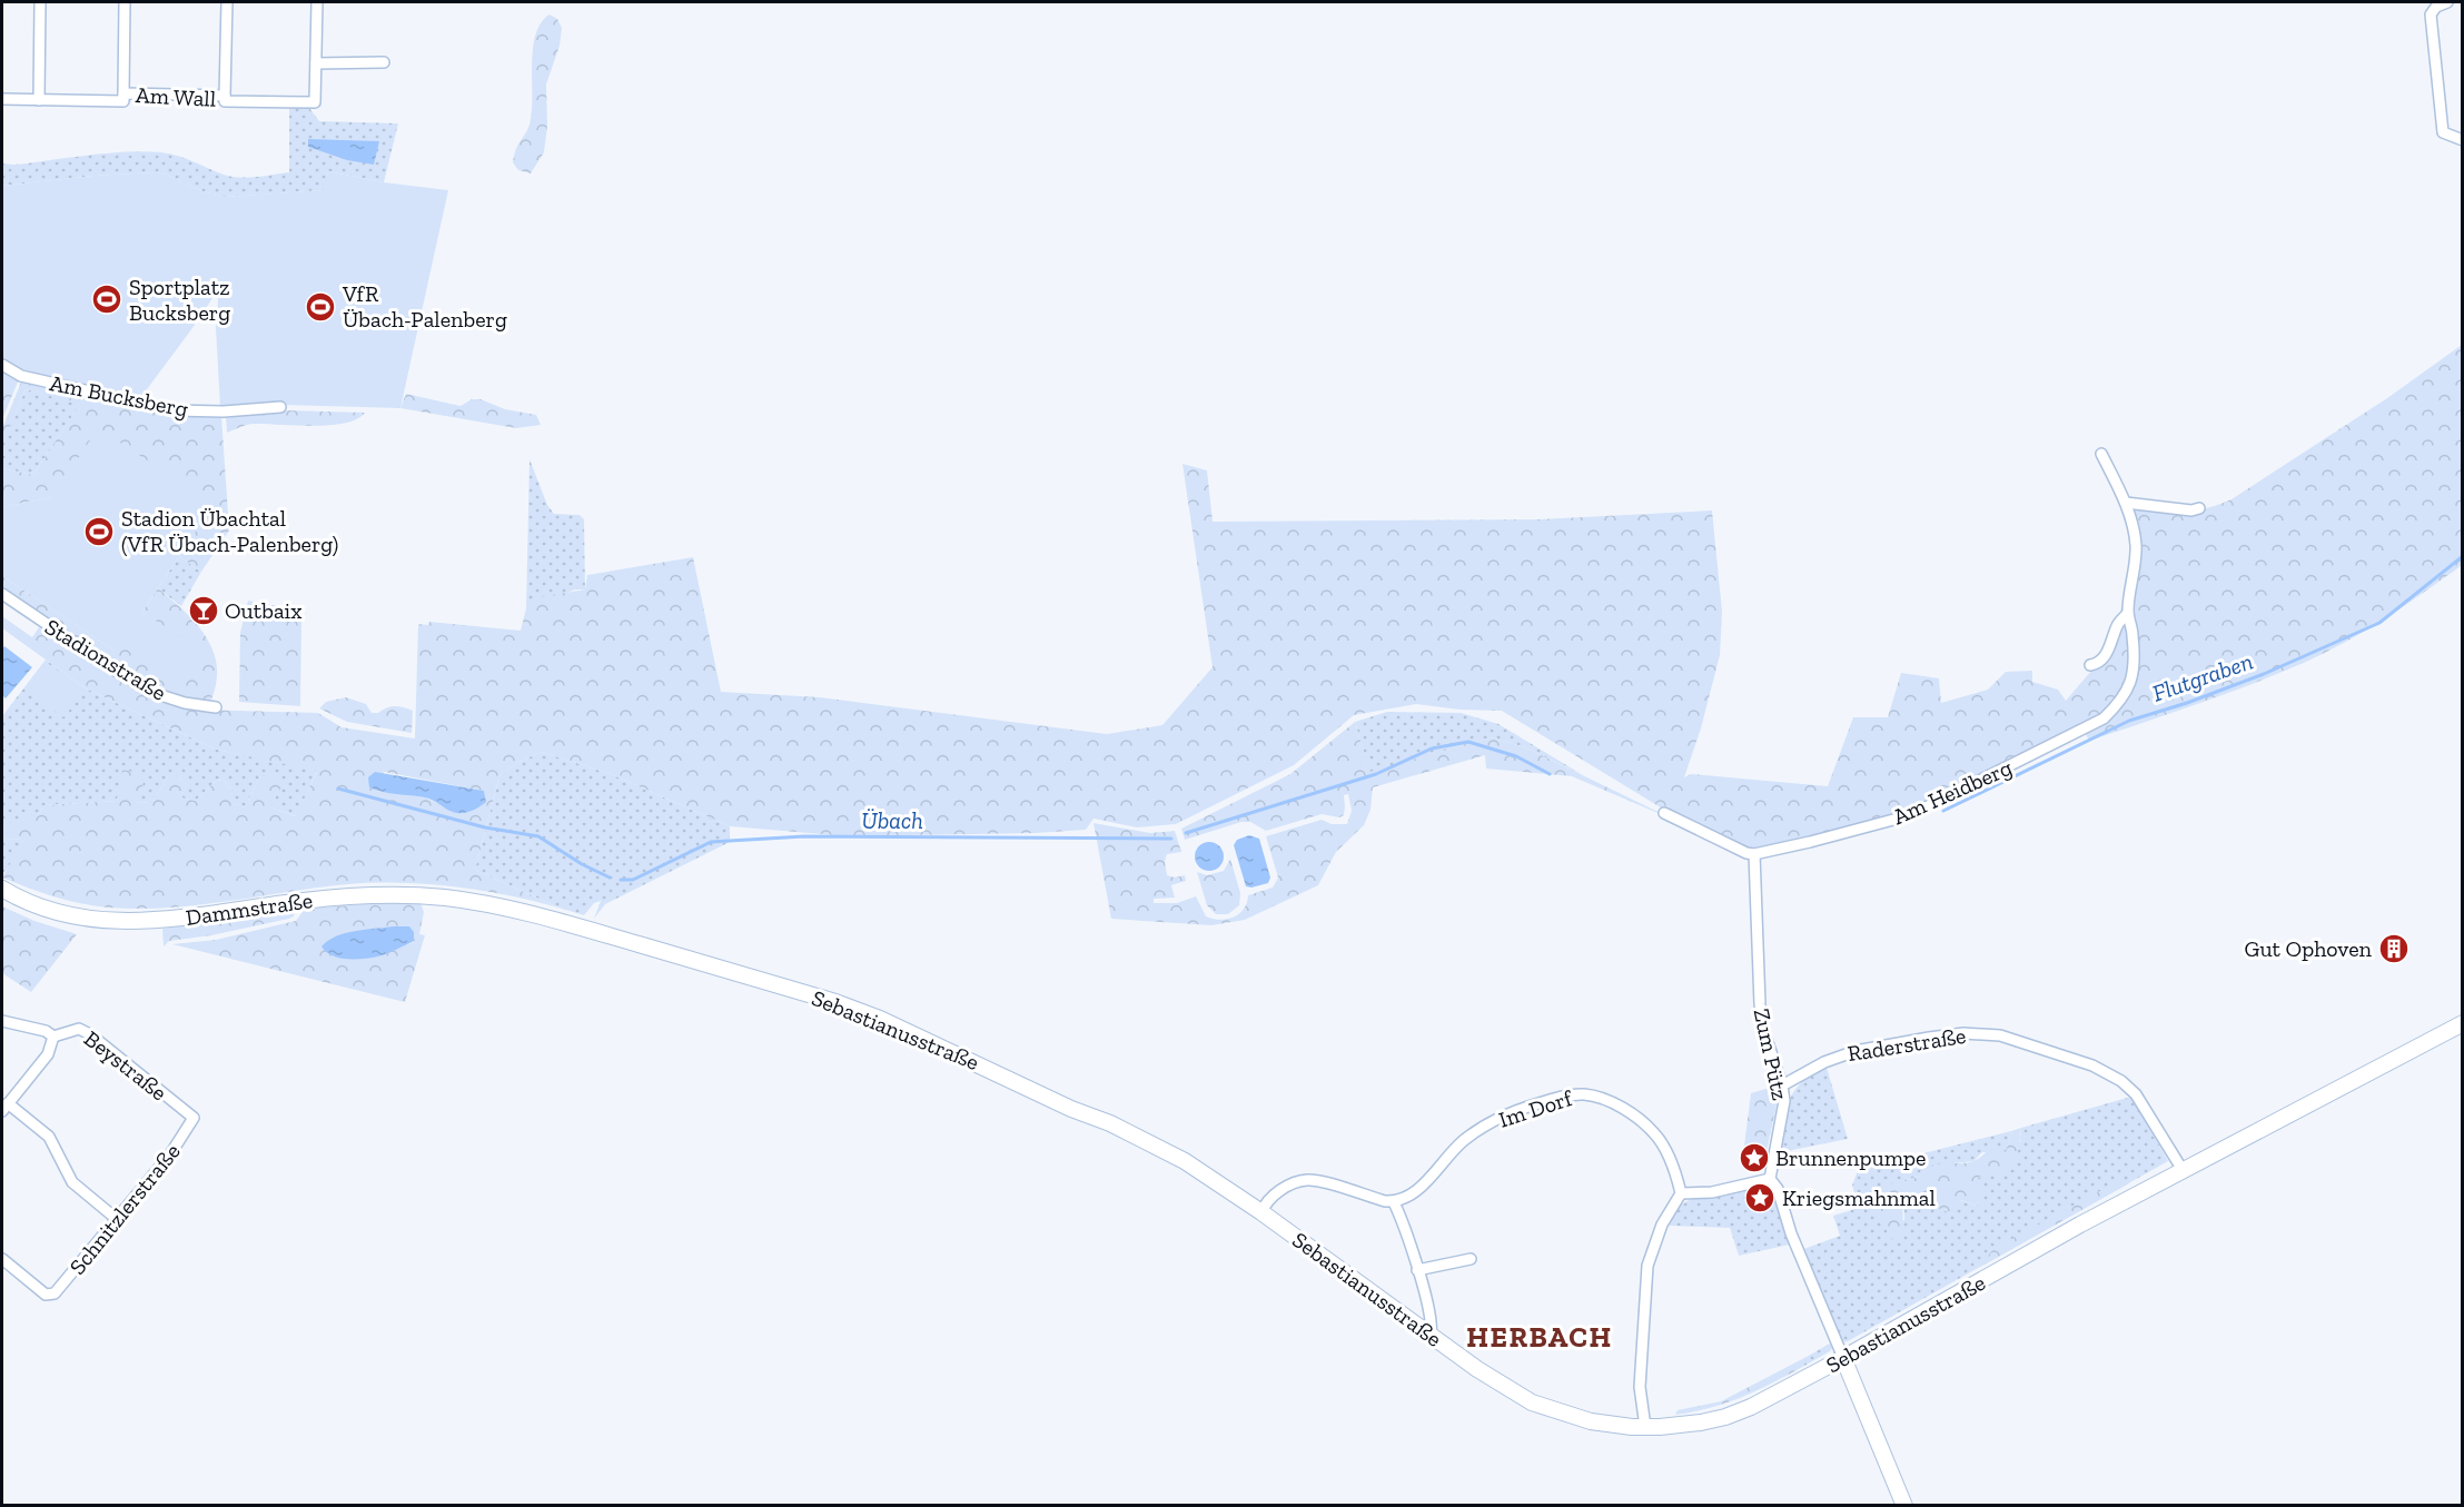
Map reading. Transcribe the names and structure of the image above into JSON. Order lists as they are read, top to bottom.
{
  "streets": {
    "street": [
      "Am Wall",
      "Am Bucksberg",
      "Stadionstraße",
      "Am Heidberg",
      "Dammstraße",
      "Sebastianusstraße",
      "Raderstraße",
      "Zum Pütz",
      "Beystraße",
      "Im Dorf",
      "Schnitzlerstraße"
    ]
  },
  "crossings": [
    ["Am Heidberg", "Zum Pütz"],
    ["Dammstraße", "Sebastianusstraße"],
    ["Sebastianusstraße", "Raderstraße"],
    ["Raderstraße", "Zum Pütz"],
    ["Beystraße", "Schnitzlerstraße"]
  ],
  "districts": ["HERBACH"],
  "water": ["Flutgraben", "Übach"],
  "places": {
    "sports": ["Sportplatz Bucksberg", "VfR Übach-Palenberg", "Stadion Übachtal (VfR Übach-Palenberg)"],
    "bar": ["Outbaix"],
    "building": ["Gut Ophoven"],
    "place": ["Brunnenpumpe", "Kriegsmahnmal"]
  }
}
